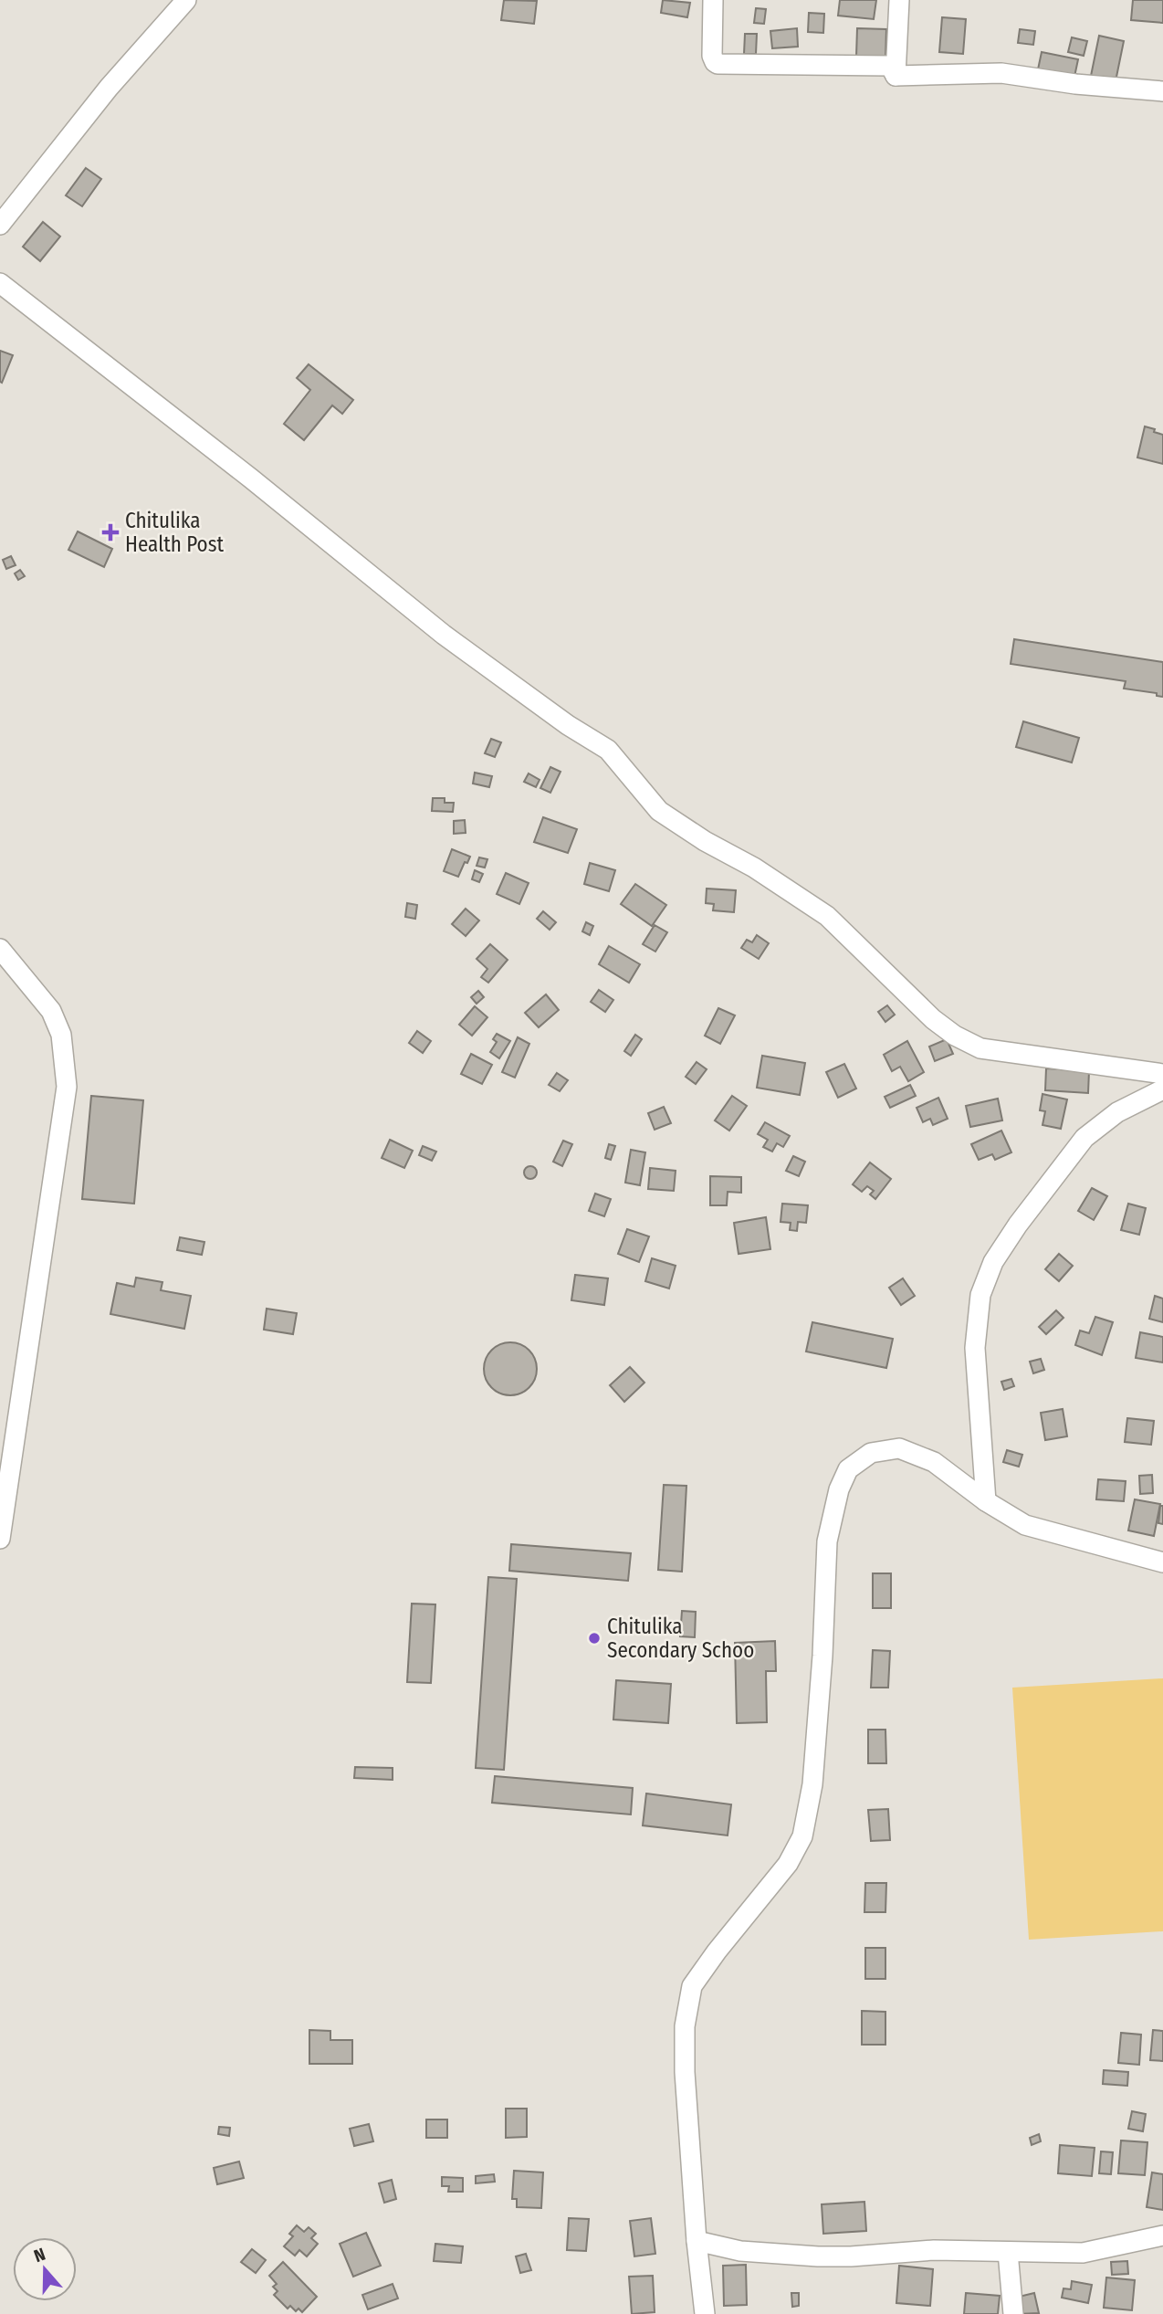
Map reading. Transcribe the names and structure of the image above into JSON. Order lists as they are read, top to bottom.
{
  "places": {
    "health": ["Chitulika Health Post"],
    "other": ["Chitulika Secondary Schoo"]
  },
  "north": "top"
}
